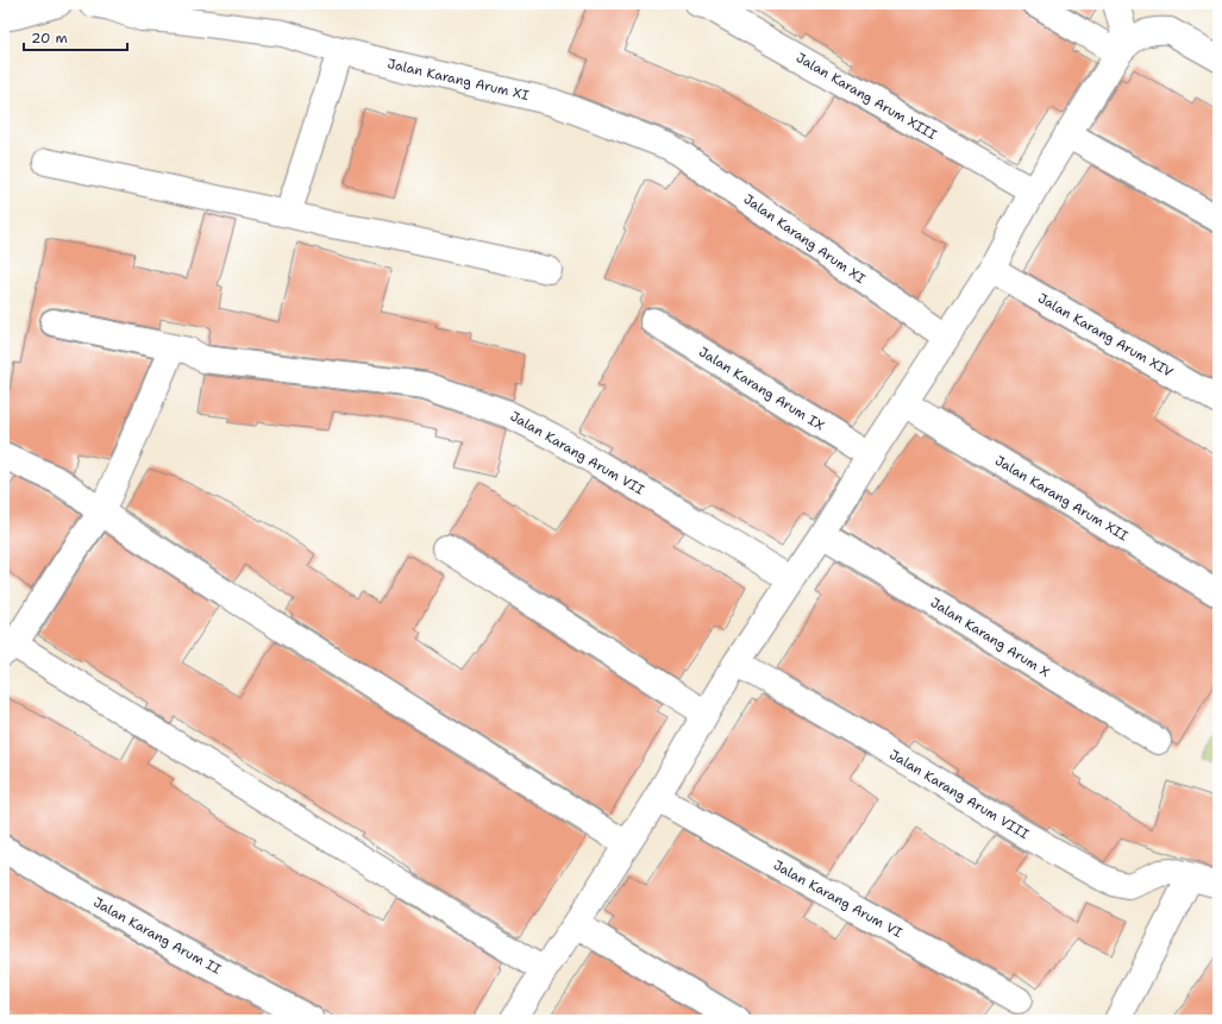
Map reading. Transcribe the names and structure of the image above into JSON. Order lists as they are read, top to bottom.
{
  "streets": {
    "street": [
      "Jalan Karang Arum XI",
      "Jalan Karang Arum XIII",
      "Jalan Karang Arum XIV",
      "Jalan Karang Arum IX",
      "Jalan Karang Arum VII",
      "Jalan Karang Arum XII",
      "Jalan Karang Arum X",
      "Jalan Karang Arum VIII",
      "Jalan Karang Arum VI",
      "Jalan Karang Arum II"
    ]
  },
  "scale_bar": "20 m"
}
